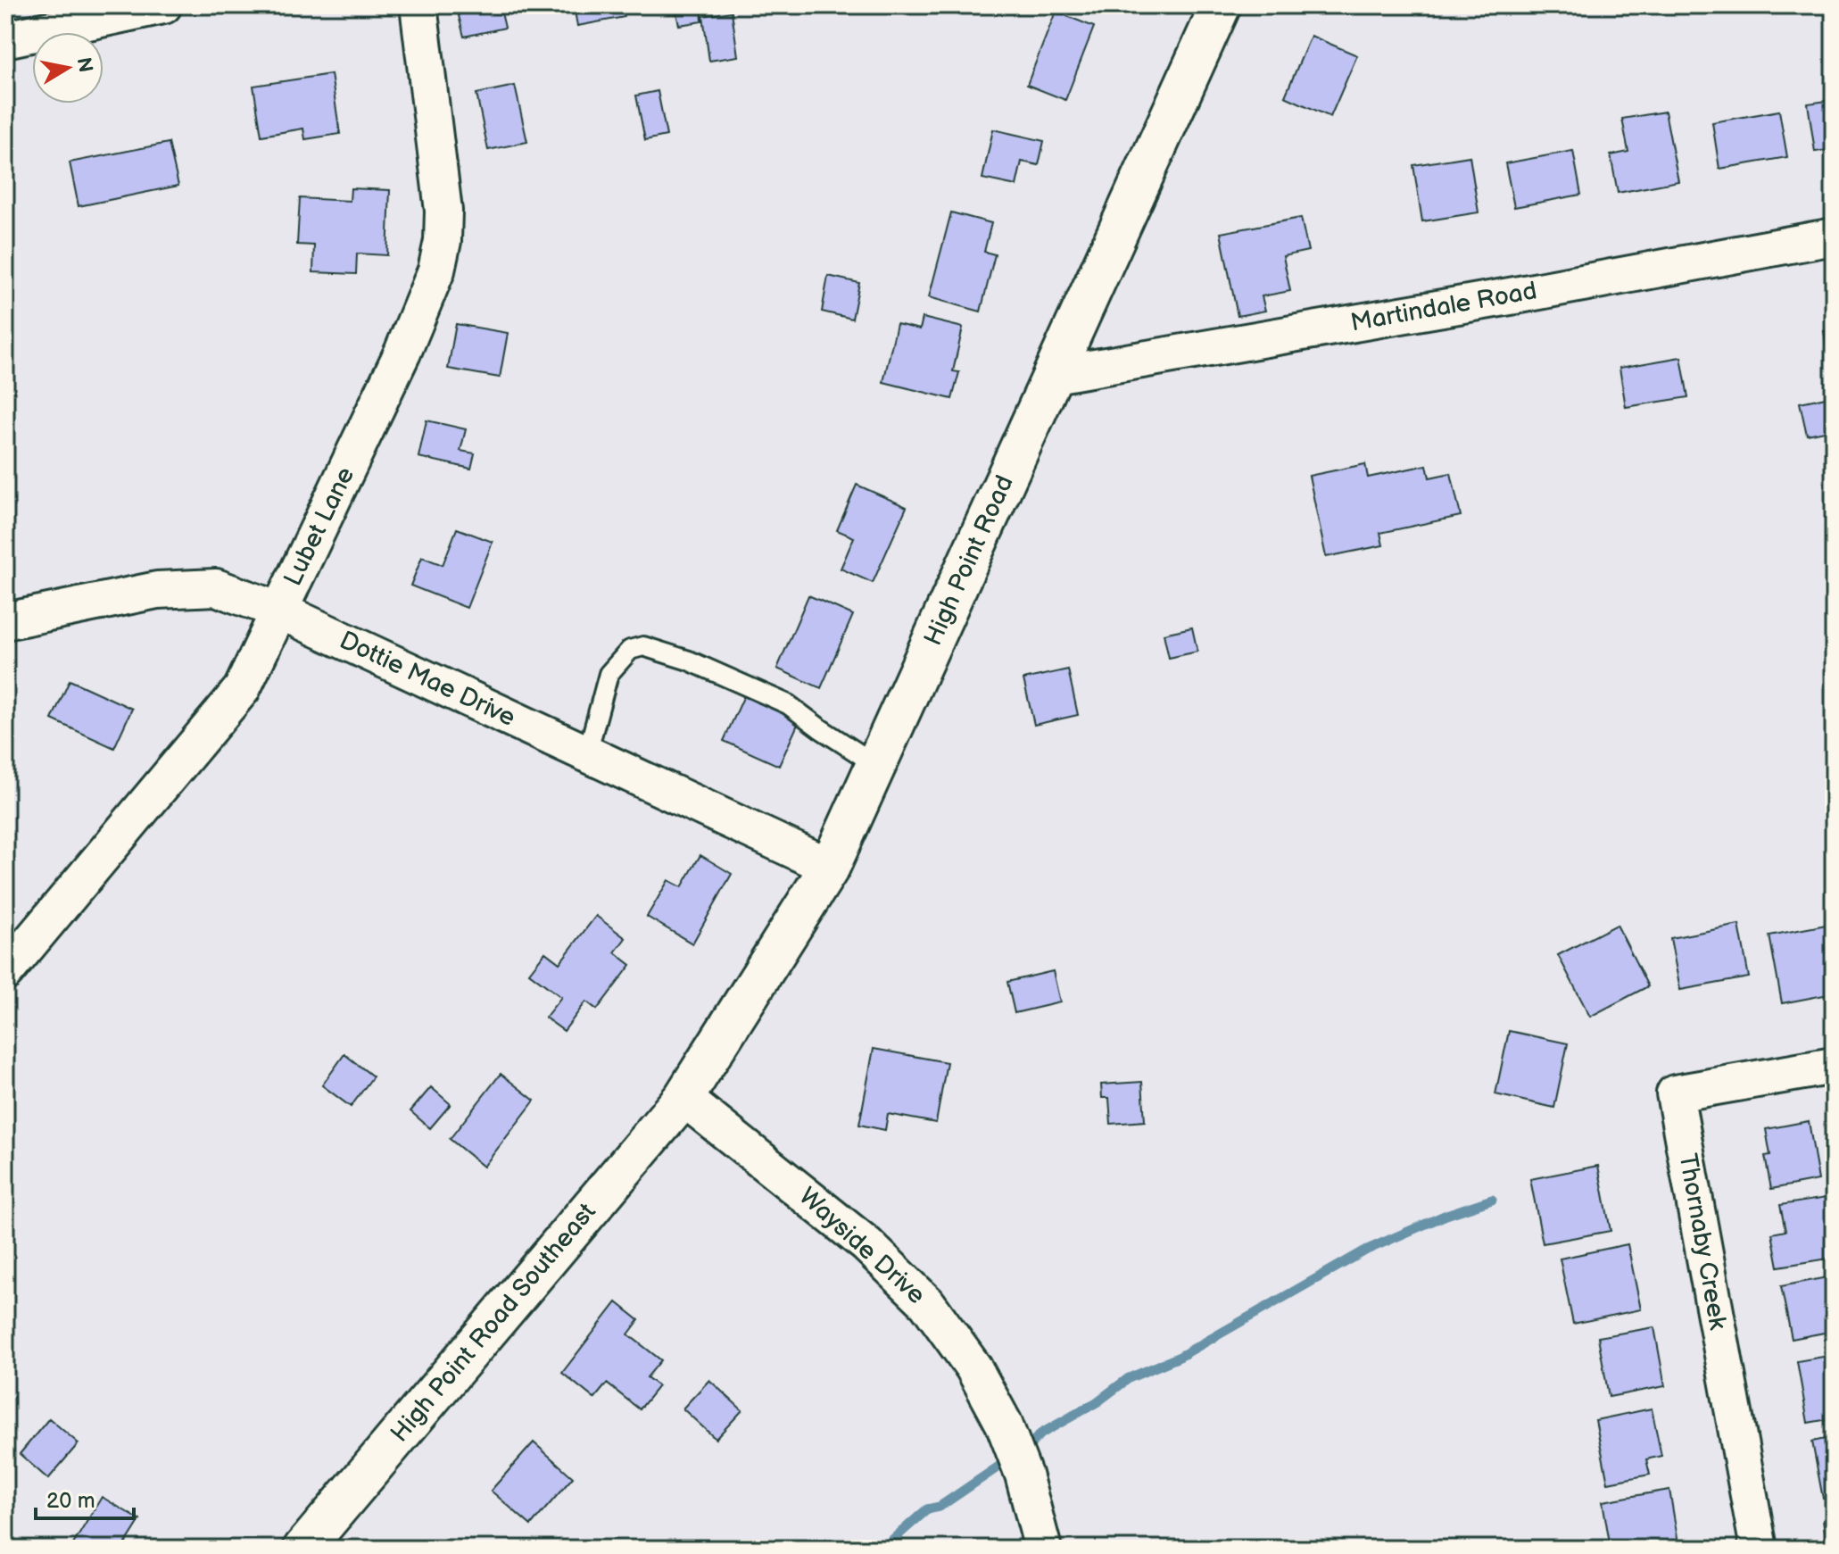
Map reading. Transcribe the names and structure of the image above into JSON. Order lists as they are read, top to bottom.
{
  "streets": {
    "main road": ["High Point Road", "High Point Road Southeast"],
    "street": [
      "Martindale Road",
      "Lubet Lane",
      "Dottie Mae Drive",
      "Thornaby Creek",
      "Wayside Drive"
    ]
  },
  "crossings": [
    ["Martindale Road", "High Point Road"],
    ["Lubet Lane", "Dottie Mae Drive"],
    ["High Point Road", "Dottie Mae Drive"],
    ["High Point Road", "Wayside Drive"],
    ["High Point Road", "High Point Road Southeast"],
    ["Wayside Drive", "High Point Road Southeast"]
  ],
  "scale_bar": "20 m",
  "north": "right"
}
